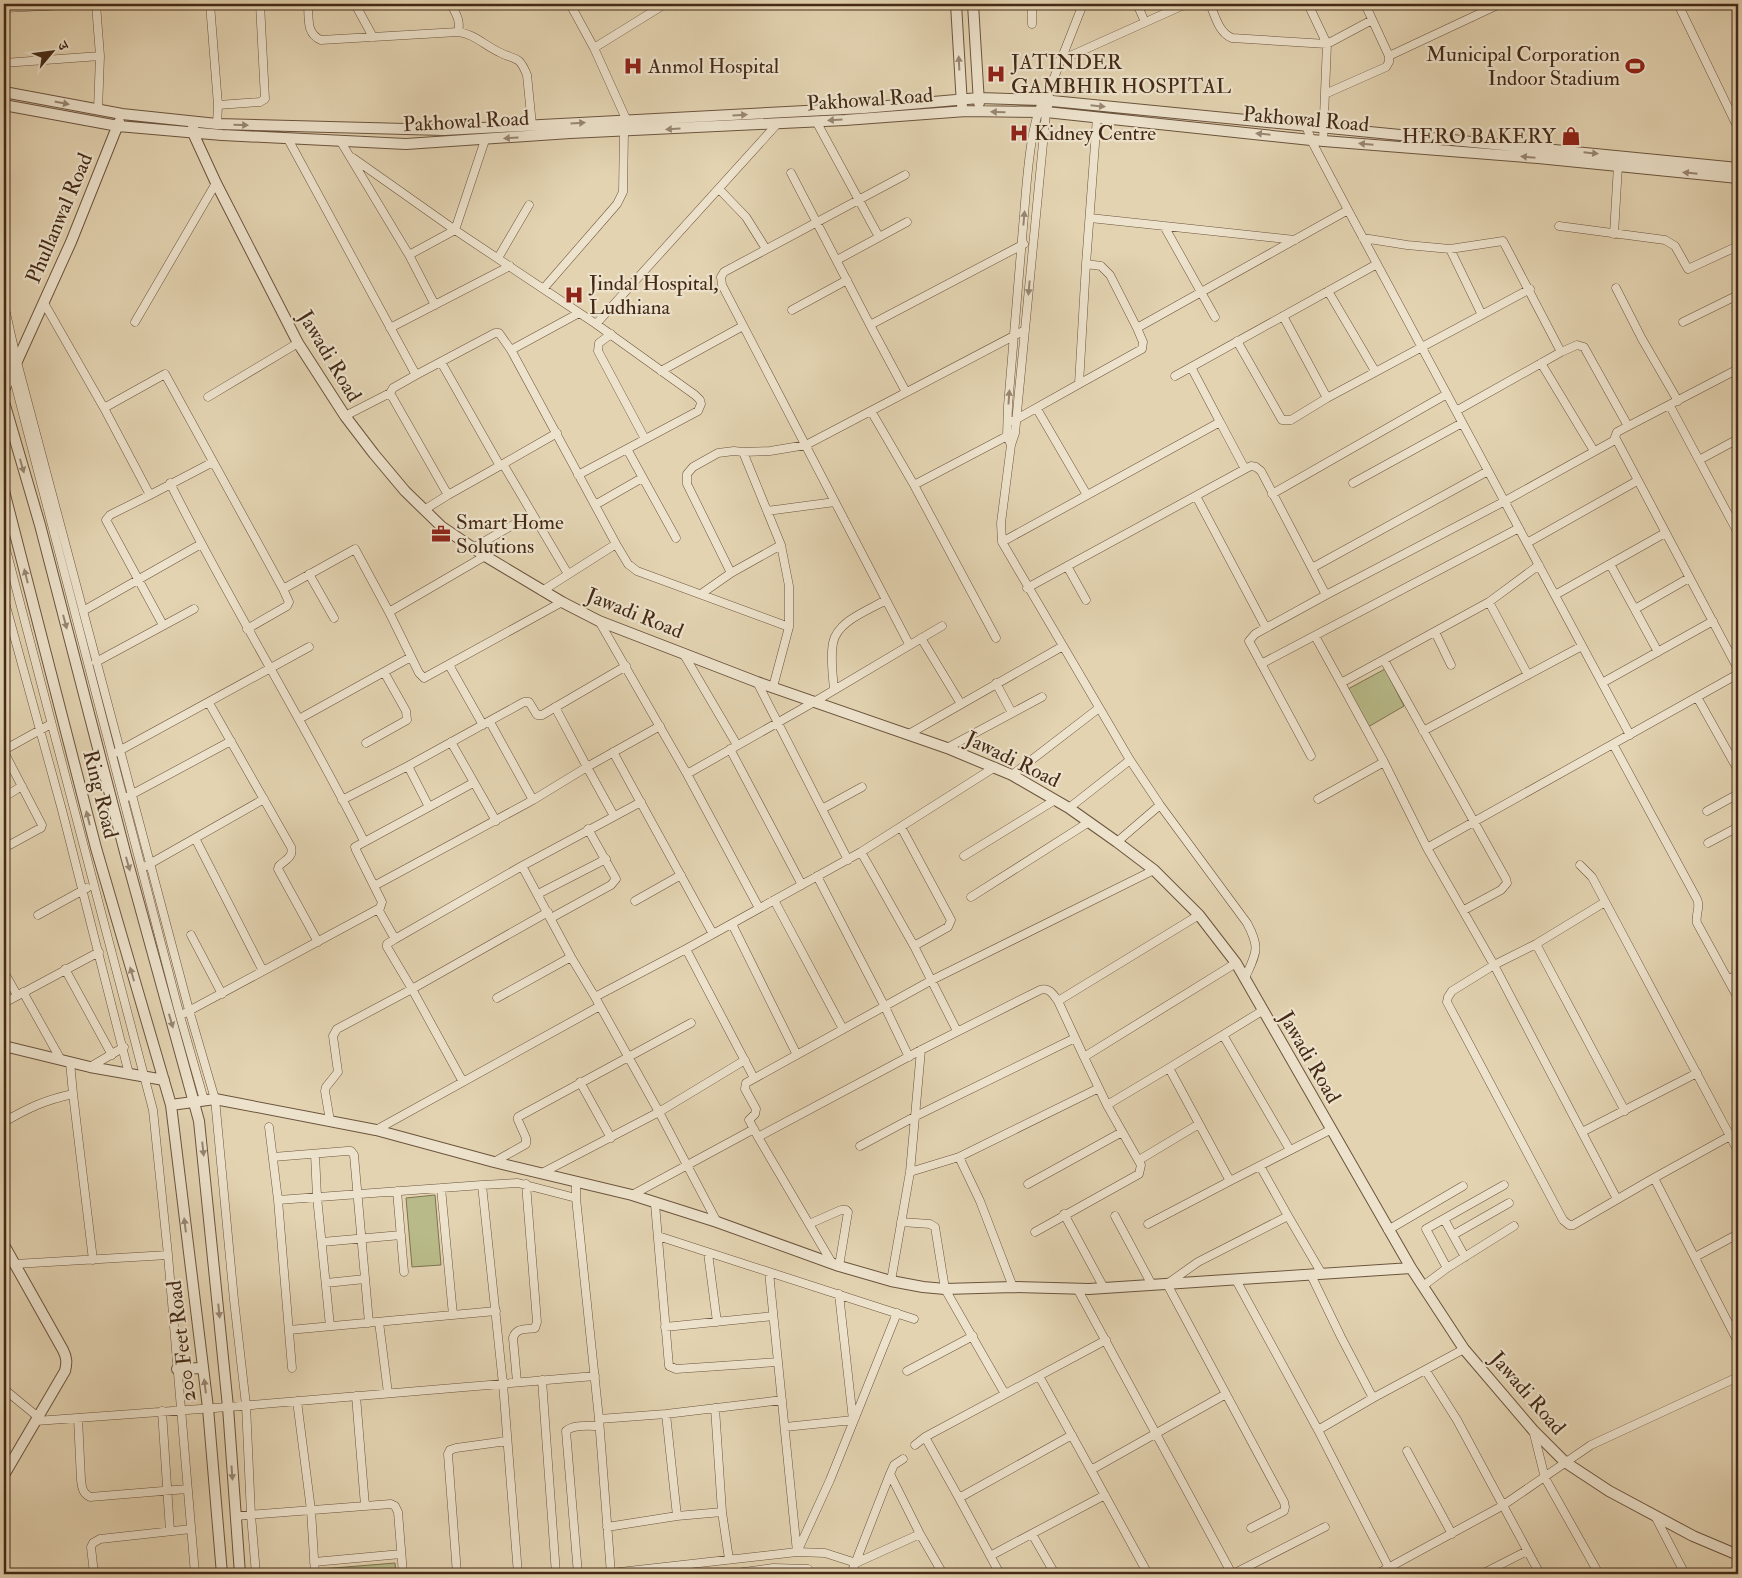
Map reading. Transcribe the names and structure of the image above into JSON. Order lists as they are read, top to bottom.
{
  "streets": {
    "street": [
      "Pakhowal Road",
      "Phullanwal Road",
      "Jawadi Road",
      "Ring Road",
      "200 Feet Road"
    ]
  },
  "crossings": [
    ["Pakhowal Road", "Phullanwal Road"],
    ["Pakhowal Road", "Jawadi Road"],
    ["Ring Road", "200 Feet Road"]
  ],
  "places": {
    "hospital": [
      "Anmol Hospital",
      "JATINDER GAMBHIR HOSPITAL",
      "Kidney Centre",
      "Jindal Hospital, Ludhiana"
    ],
    "sports": ["Municipal Corporation Indoor Stadium"],
    "shop": ["HERO BAKERY"],
    "office": ["Smart Home Solutions"]
  },
  "north": "top right"
}
